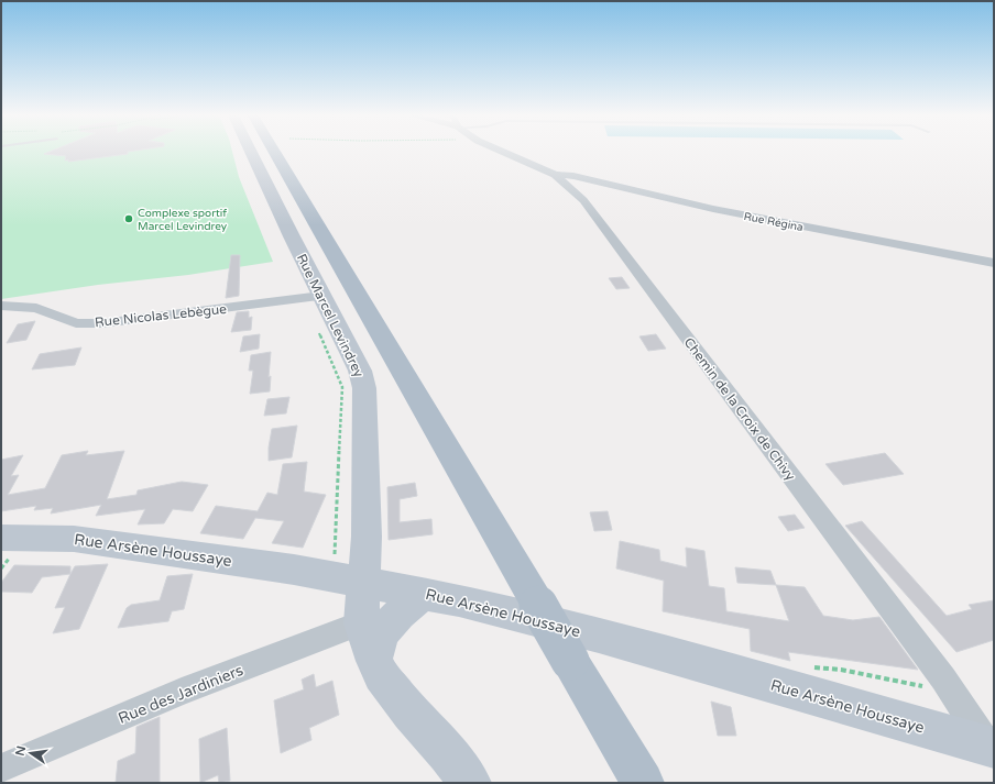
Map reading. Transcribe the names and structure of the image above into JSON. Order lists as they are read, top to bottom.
{
  "streets": {
    "street": [
      "Rue Régina",
      "Rue Nicolas Lebègue",
      "Rue Marcel Levindrey",
      "Chemin de la Croix de Chivy",
      "Rue Arsène Houssaye",
      "Rue des Jardiniers"
    ]
  },
  "crossings": [
    ["Rue Régina", "Chemin de la Croix de Chivy"],
    ["Rue Nicolas Lebègue", "Rue Marcel Levindrey"],
    ["Rue Marcel Levindrey", "Rue Arsène Houssaye"],
    ["Rue Marcel Levindrey", "Rue des Jardiniers"],
    ["Chemin de la Croix de Chivy", "Rue Arsène Houssaye"]
  ],
  "places": ["Complexe sportif Marcel Levindrey"],
  "north": "left"
}
